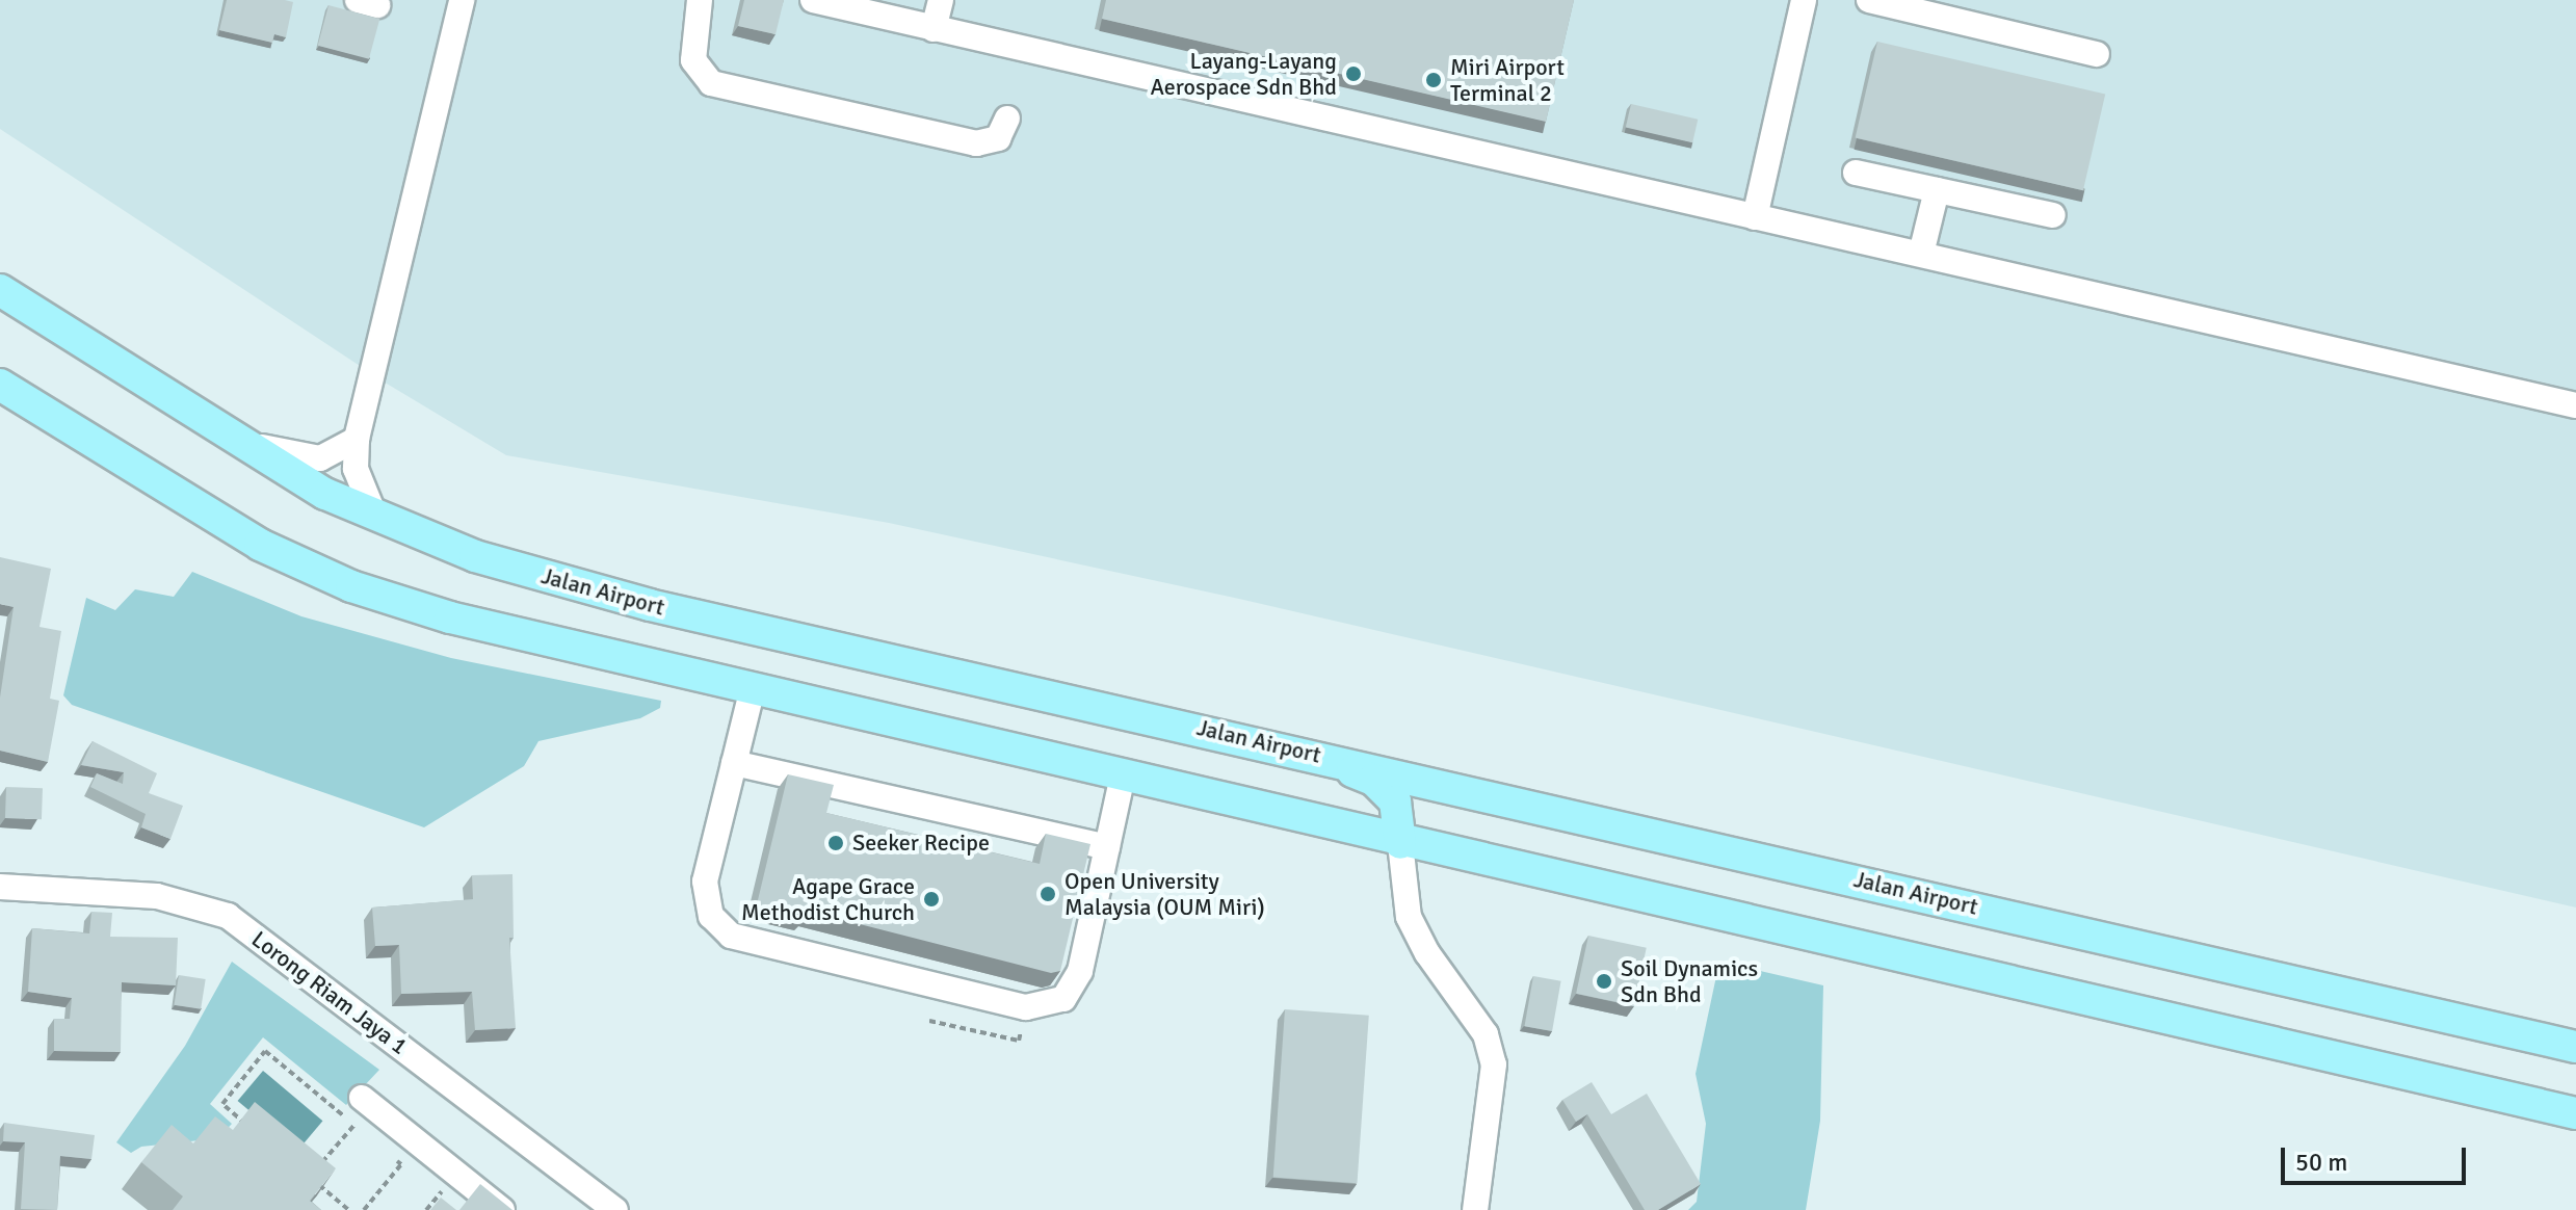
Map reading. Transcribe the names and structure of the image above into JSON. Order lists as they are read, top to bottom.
{
  "streets": {
    "main road": ["Jalan Airport"],
    "street": ["Lorong Riam Jaya 1"]
  },
  "places": [
    "Layang-Layang Aerospace Sdn Bhd",
    "Miri Airport Terminal 2",
    "Seeker Recipe",
    "Open University Malaysia (OUM Miri)",
    "Agape Grace Methodist Church",
    "Soil Dynamics Sdn Bhd"
  ],
  "scale_bar": "50 m"
}
